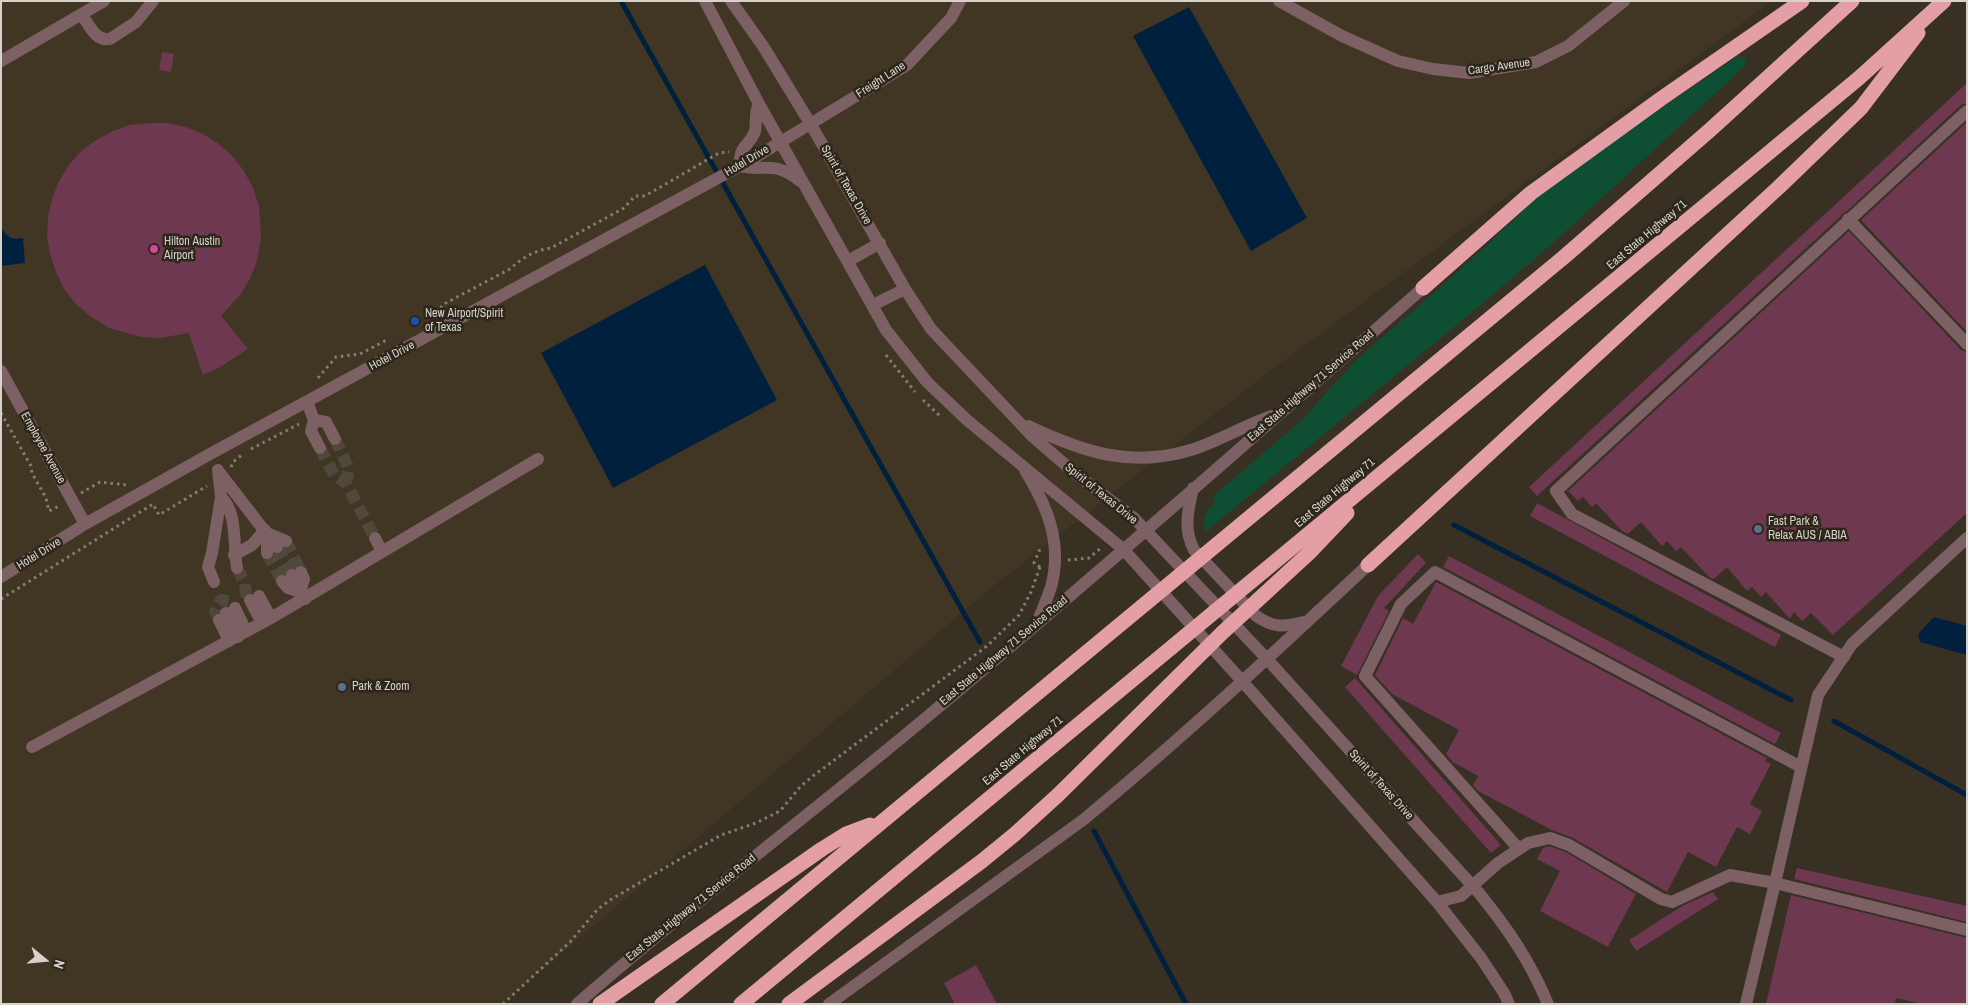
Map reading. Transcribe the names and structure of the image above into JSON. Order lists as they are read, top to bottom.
{
  "streets": {
    "highway": ["East State Highway 71"],
    "street": [
      "Cargo Avenue",
      "Freight Lane",
      "Hotel Drive",
      "Spirit of Texas Drive",
      "East State Highway 71 Service Road",
      "Employee Avenue"
    ]
  },
  "crossings": [
    ["Freight Lane", "Hotel Drive"],
    ["Freight Lane", "Spirit of Texas Drive"],
    ["Hotel Drive", "Spirit of Texas Drive"],
    ["Hotel Drive", "Employee Avenue"],
    ["Spirit of Texas Drive", "East State Highway 71 Service Road"]
  ],
  "places": [
    "Hilton Austin Airport",
    "New Airport/Spirit of Texas",
    "Fast Park & Relax AUS / ABIA",
    "Park & Zoom"
  ],
  "north": "right"
}
